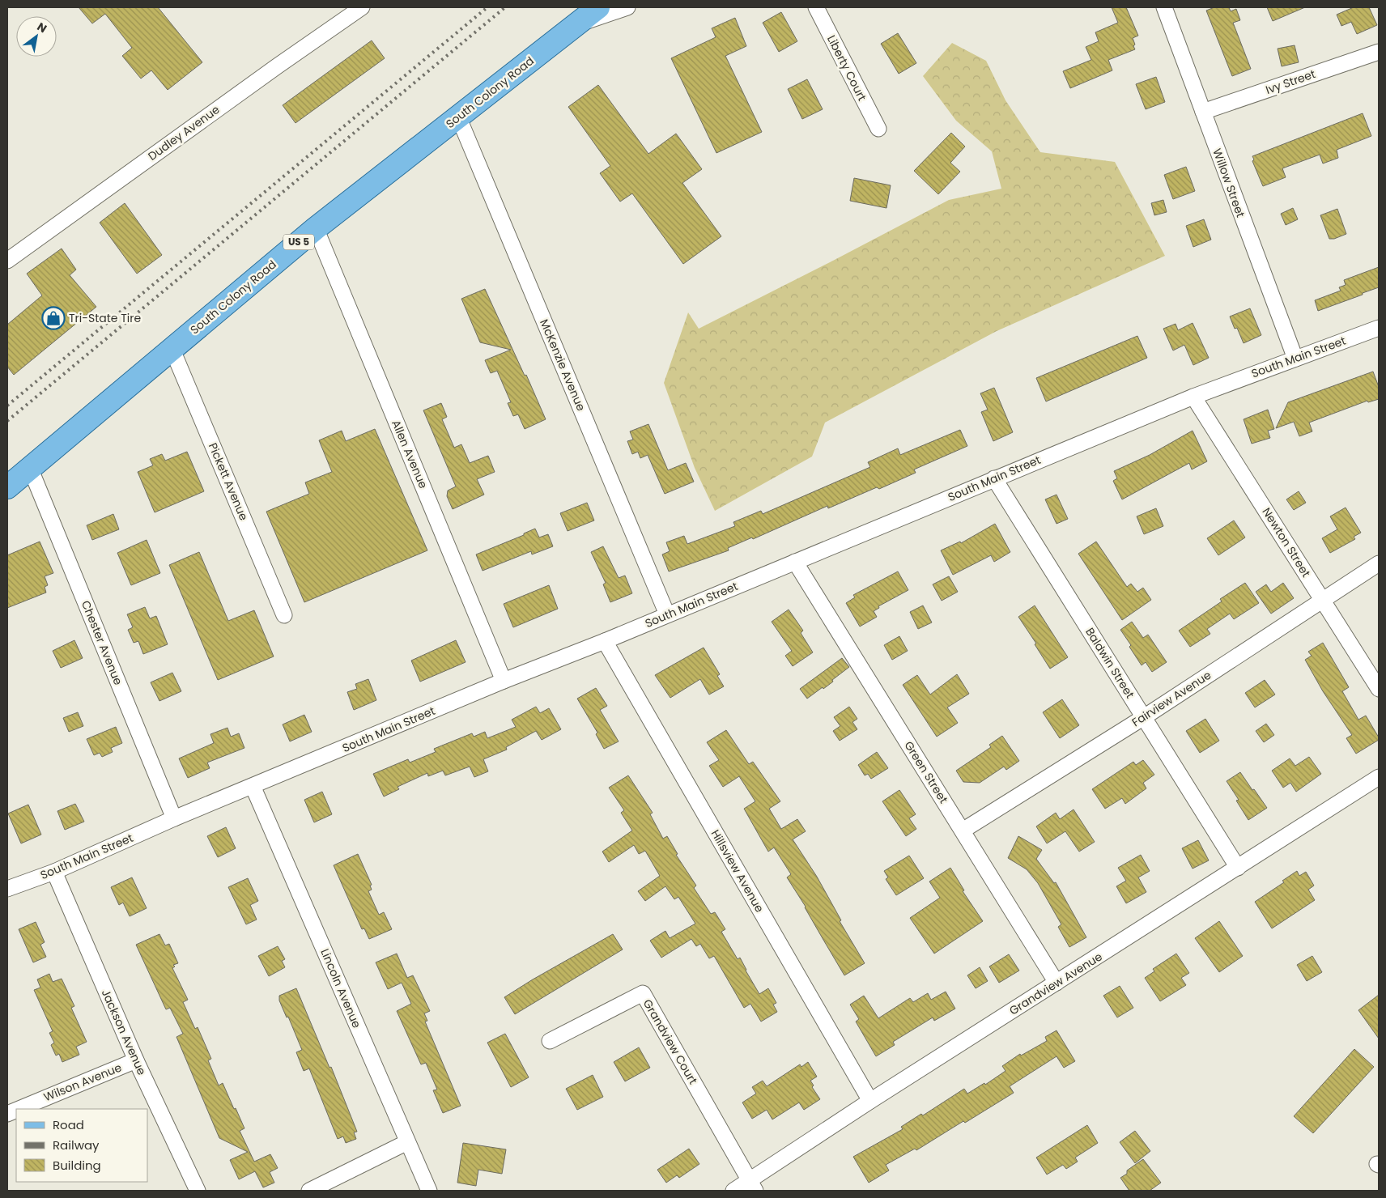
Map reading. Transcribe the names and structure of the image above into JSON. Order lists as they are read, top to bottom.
{
  "streets": {
    "main road": ["South Colony Road", "US 5"],
    "street": [
      "Liberty Court",
      "Ivy Street",
      "Dudley Avenue",
      "Willow Street",
      "South Main Street",
      "McKenzie Avenue",
      "Allen Avenue",
      "Pickett Avenue",
      "Newton Street",
      "Chester Avenue",
      "Baldwin Street",
      "Fairview Avenue",
      "Green Street",
      "Hillsview Avenue",
      "Grandview Avenue",
      "Lincoln Avenue",
      "Jackson Avenue",
      "Grandview Court",
      "Wilson Avenue"
    ]
  },
  "crossings": [
    ["Ivy Street", "Willow Street"],
    ["South Colony Road", "McKenzie Avenue"],
    ["South Colony Road", "Allen Avenue"],
    ["South Colony Road", "Pickett Avenue"],
    ["South Colony Road", "Chester Avenue"],
    ["Willow Street", "South Main Street"],
    ["South Main Street", "McKenzie Avenue"],
    ["South Main Street", "Allen Avenue"],
    ["South Main Street", "Newton Street"],
    ["South Main Street", "Chester Avenue"],
    ["South Main Street", "Baldwin Street"],
    ["South Main Street", "Green Street"],
    ["South Main Street", "Hillsview Avenue"],
    ["South Main Street", "Lincoln Avenue"],
    ["South Main Street", "Jackson Avenue"],
    ["Newton Street", "Fairview Avenue"],
    ["Baldwin Street", "Fairview Avenue"],
    ["Baldwin Street", "Grandview Avenue"],
    ["Fairview Avenue", "Green Street"],
    ["Green Street", "Grandview Avenue"],
    ["Hillsview Avenue", "Grandview Avenue"],
    ["Grandview Avenue", "Grandview Court"],
    ["Jackson Avenue", "Wilson Avenue"]
  ],
  "places": {
    "shop": ["Tri-State Tire"]
  },
  "legend": ["Road", "Railway", "Building"],
  "north": "top right"
}
